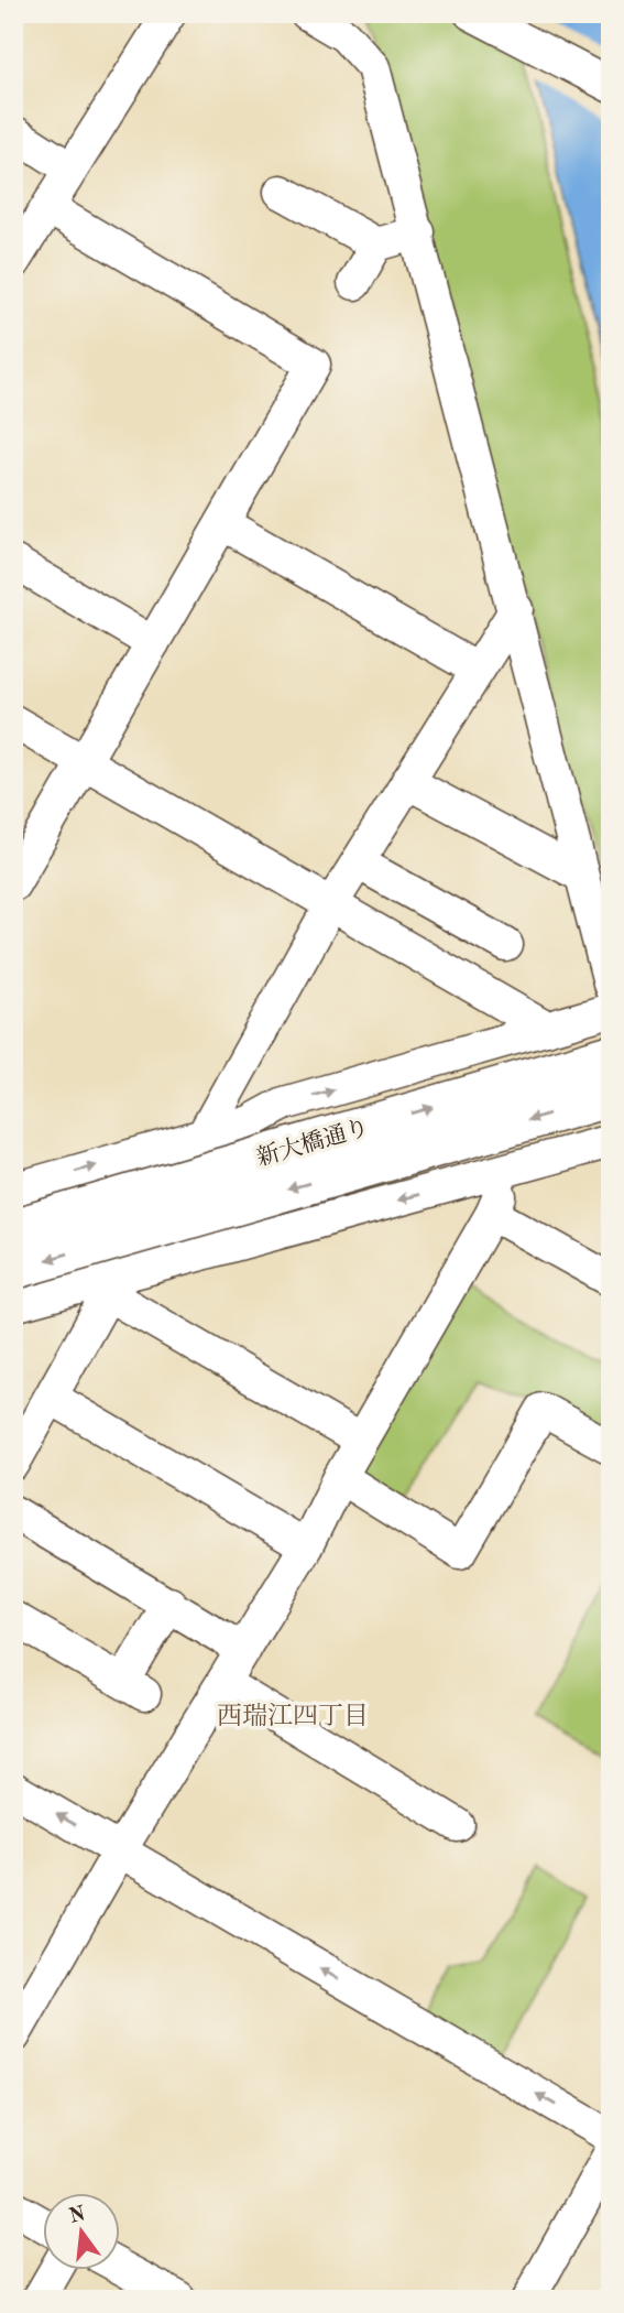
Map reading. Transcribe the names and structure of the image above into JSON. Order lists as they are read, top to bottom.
{
  "streets": {
    "main road": ["新大橋通り"]
  },
  "districts": ["西瑞江四丁目"],
  "north": "top"
}
